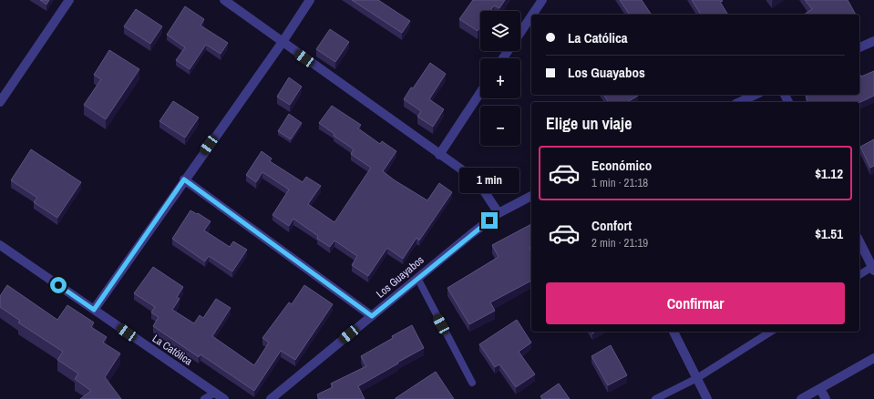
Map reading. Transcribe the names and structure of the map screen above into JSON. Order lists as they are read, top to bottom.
{
  "streets": {
    "street": ["Los Guayabos", "La Católica"]
  },
  "page": {
    "map_buttons": ["+", "−"],
    "banner": ["La Católica", "Los Guayabos"],
    "heading": "Elige un viaje",
    "list": [
      {
        "name": "Económico",
        "note": "1 min · 21:18",
        "value": "$1.12"
      },
      {
        "name": "Confort",
        "note": "2 min · 21:19",
        "value": "$1.51"
      }
    ],
    "bubble": "1 min",
    "buttons": "Confirmar"
  }
}
